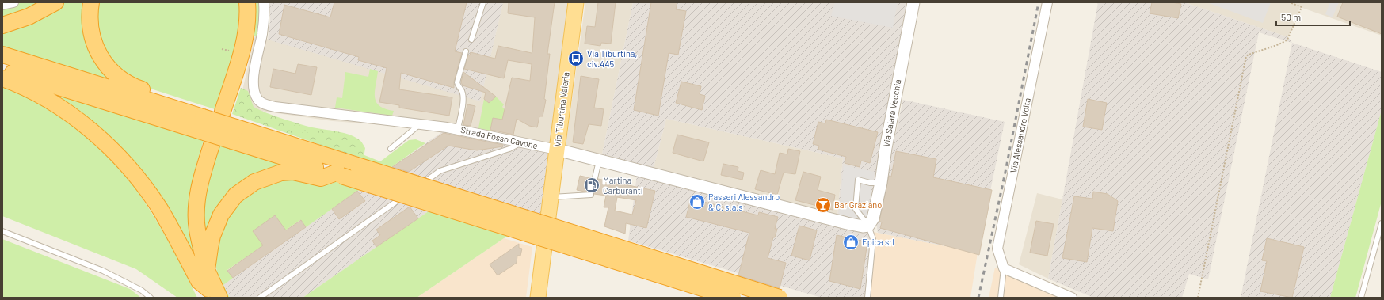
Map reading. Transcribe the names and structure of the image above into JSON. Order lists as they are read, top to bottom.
{
  "streets": {
    "main road": ["Via Tiburtina Valeria"],
    "street": ["Via Salara Vecchia", "Via Alessandro Volta", "Strada Fosso Cavone"]
  },
  "crossings": [
    ["Via Tiburtina Valeria", "Strada Fosso Cavone"],
    ["Via Salara Vecchia", "Strada Fosso Cavone"]
  ],
  "places": {
    "bus stop": ["Via Tiburtina, civ.445"],
    "fuel station": ["Martina Carburanti"],
    "shop": ["Passeri Alessandro & C. s.a.s", "Epica srl"],
    "bar": ["Bar Graziano"]
  },
  "scale_bar": "50 m"
}
